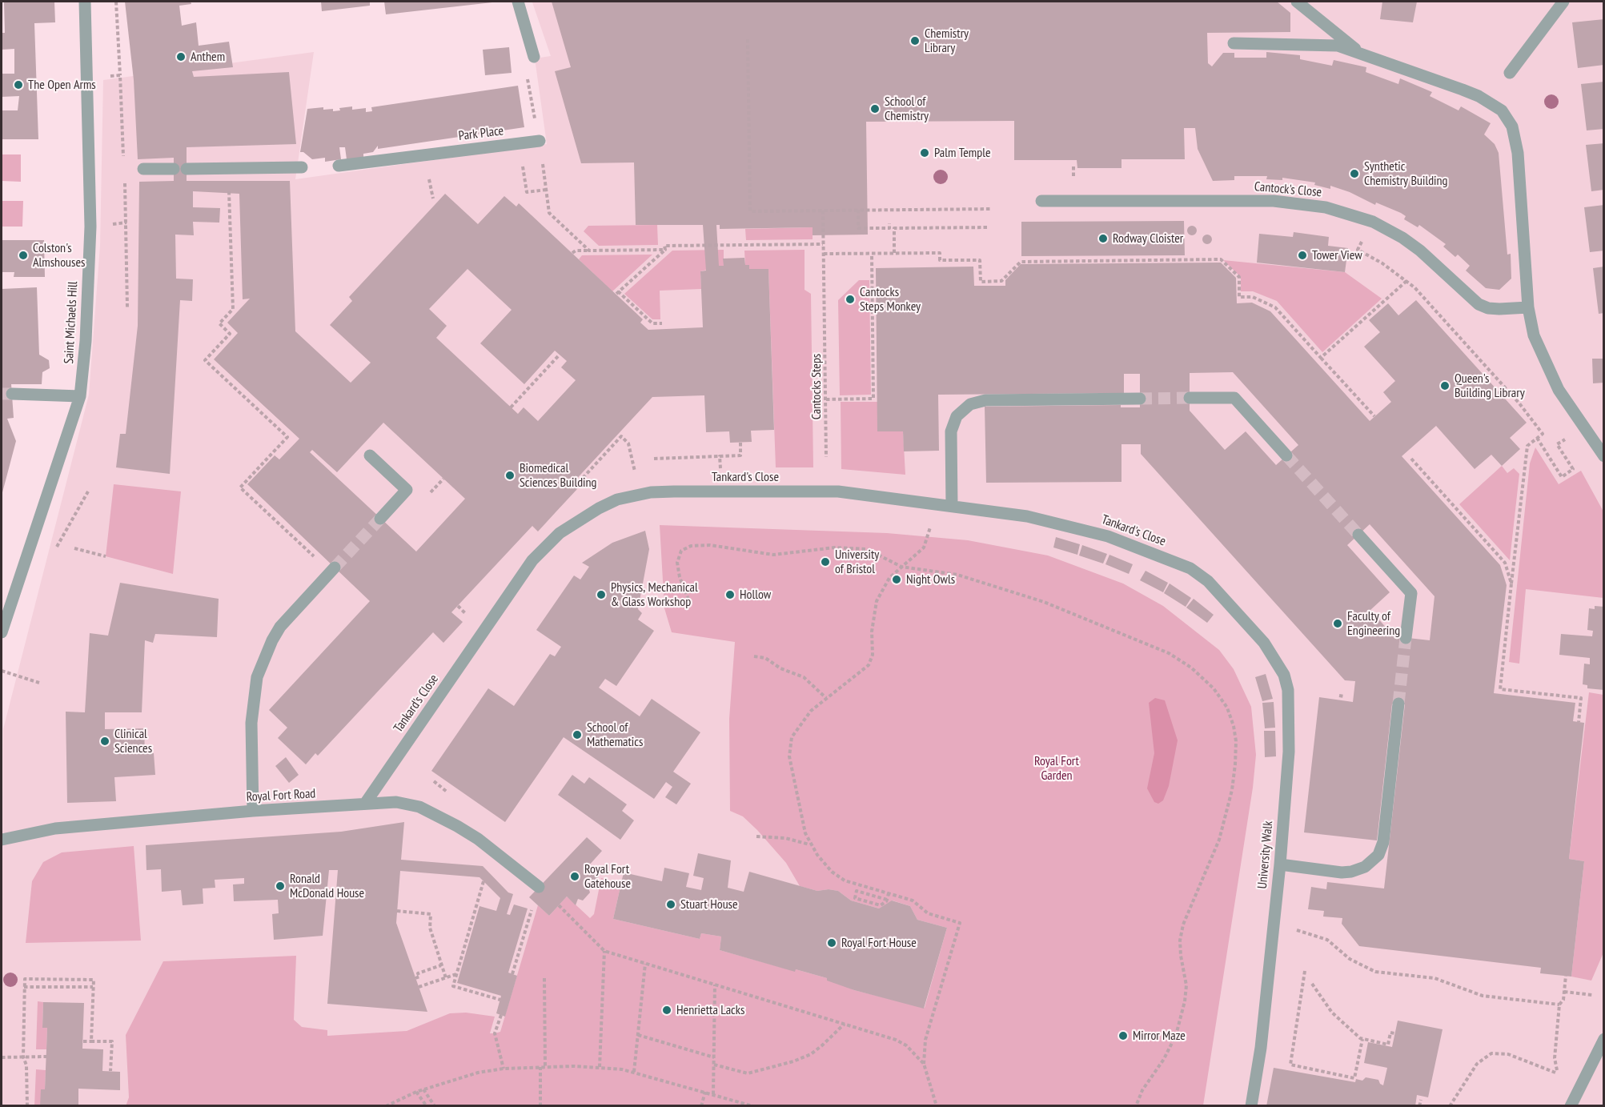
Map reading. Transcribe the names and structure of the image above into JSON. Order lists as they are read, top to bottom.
{
  "streets": {
    "street": [
      "Park Place",
      "Cantock's Close",
      "Saint Michaels Hill",
      "Tankard's Close",
      "Royal Fort Road",
      "University Walk"
    ],
    "path": ["Cantocks Steps"]
  },
  "crossings": [
    ["Tankard's Close", "Royal Fort Road"],
    ["Tankard's Close", "University Walk"]
  ],
  "parks": ["Royal Fort Garden"],
  "places": [
    "Chemistry Library",
    "Anthem",
    "The Open Arms",
    "School of Chemistry",
    "Palm Temple",
    "Synthetic Chemistry Building",
    "Rodway Cloister",
    "Colston's Almshouses",
    "Tower View",
    "Cantocks Steps Monkey",
    "Queen's Building Library",
    "Biomedical Sciences Building",
    "University of Bristol",
    "Night Owls",
    "Physics, Mechanical & Glass Workshop",
    "Hollow",
    "Faculty of Engineering",
    "School of Mathematics",
    "Clinical Sciences",
    "Royal Fort Gatehouse",
    "Ronald McDonald House",
    "Stuart House",
    "Royal Fort House",
    "Henrietta Lacks",
    "Mirror Maze"
  ]
}
